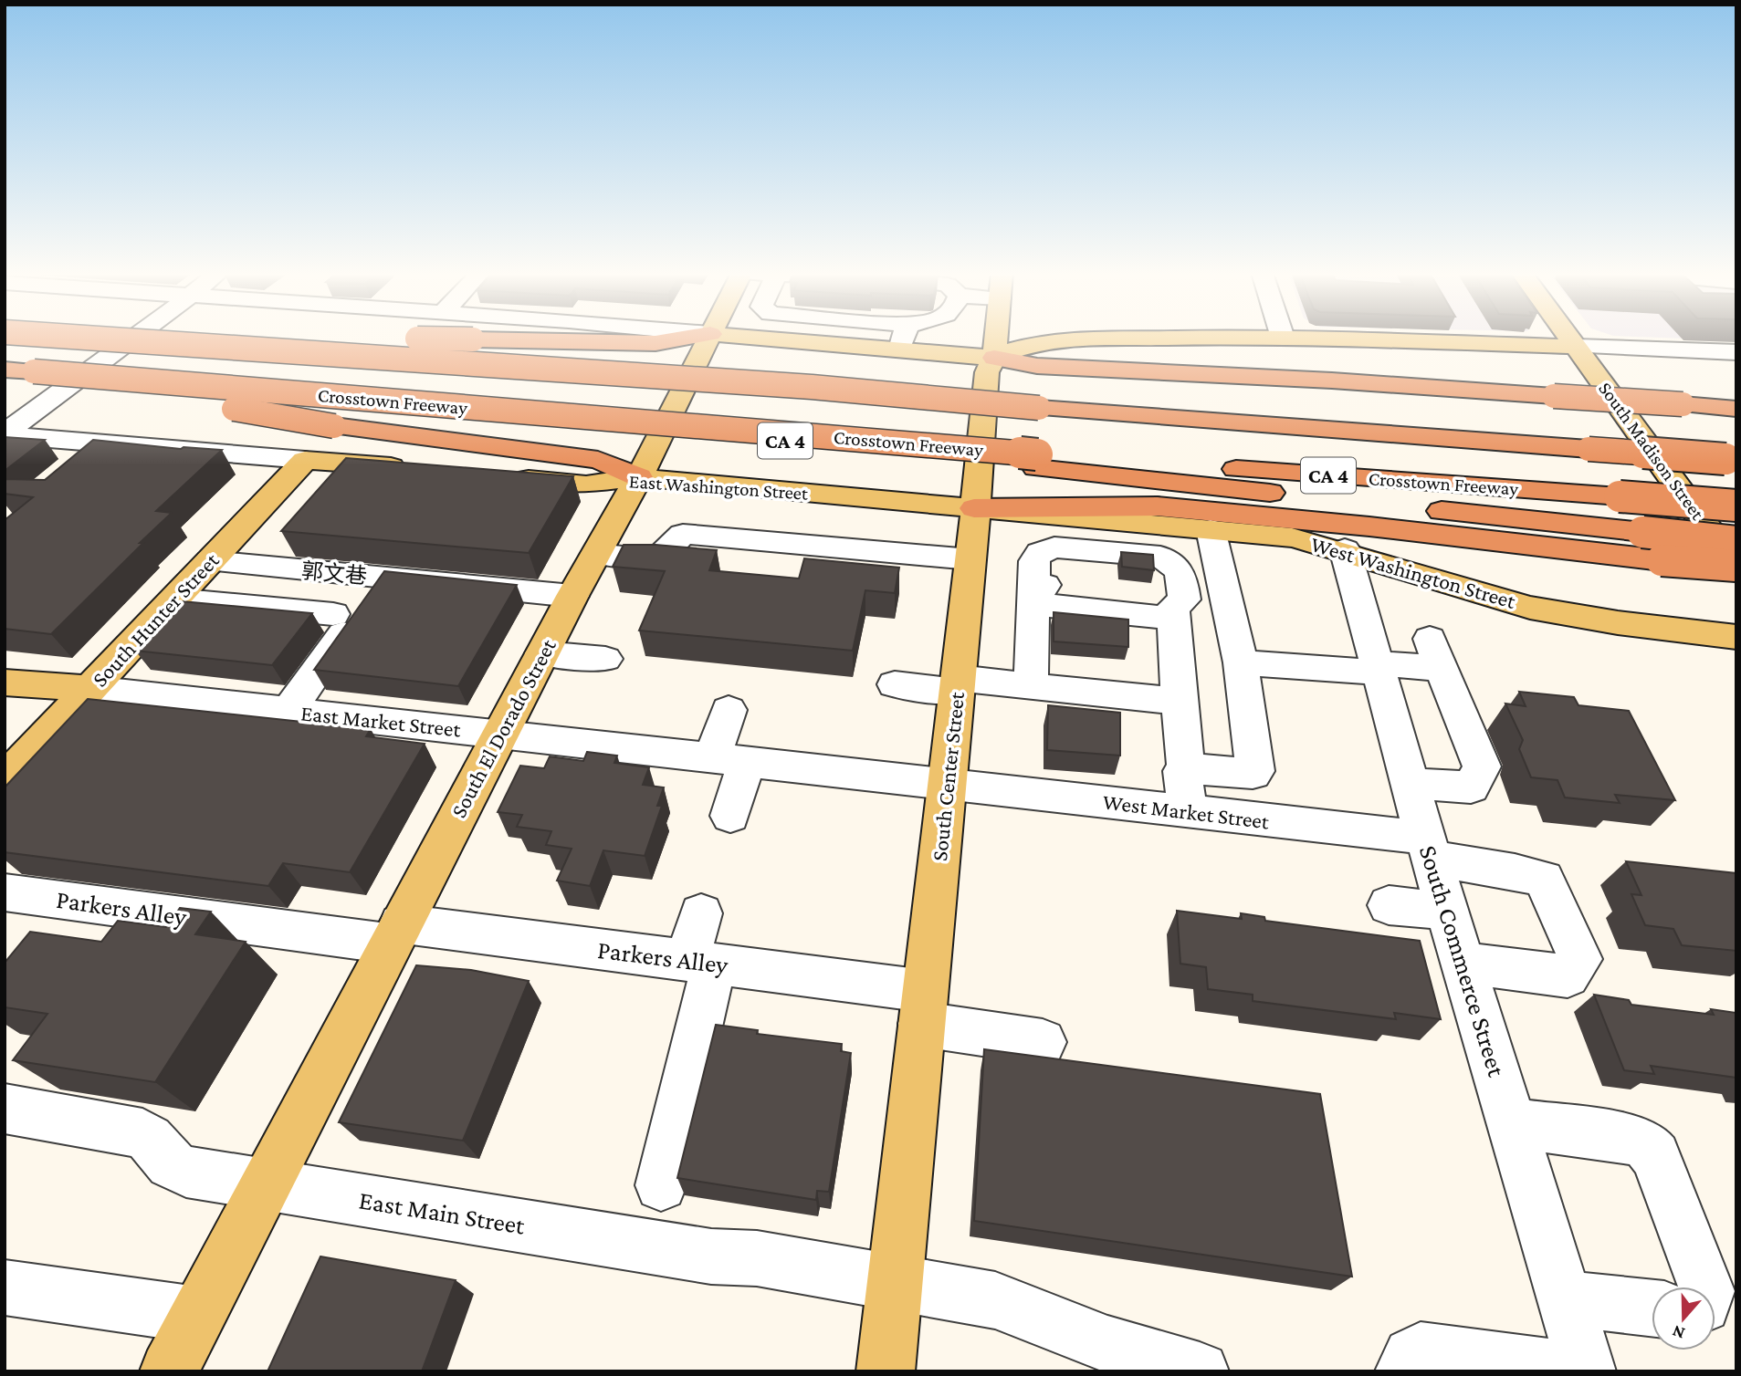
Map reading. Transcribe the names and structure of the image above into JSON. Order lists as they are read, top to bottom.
{
  "streets": {
    "highway": ["Crosstown Freeway", "CA 4"],
    "main road": [
      "South Madison Street",
      "East Washington Street",
      "West Washington Street",
      "South Hunter Street",
      "East Market Street",
      "South El Dorado Street",
      "South Center Street"
    ],
    "street": [
      "郭文巷",
      "West Market Street",
      "Parkers Alley",
      "South Commerce Street",
      "East Main Street"
    ]
  },
  "crossings": [
    ["Crosstown Freeway", "CA 4"],
    ["East Washington Street", "West Washington Street"],
    ["East Washington Street", "South El Dorado Street"],
    ["East Washington Street", "South Center Street"],
    ["West Washington Street", "South Center Street"],
    ["West Washington Street", "South Commerce Street"],
    ["郭文巷", "South Hunter Street"],
    ["郭文巷", "South El Dorado Street"],
    ["South Hunter Street", "East Market Street"],
    ["East Market Street", "South El Dorado Street"],
    ["East Market Street", "South Center Street"],
    ["East Market Street", "West Market Street"],
    ["South El Dorado Street", "Parkers Alley"],
    ["South El Dorado Street", "East Main Street"],
    ["South Center Street", "West Market Street"],
    ["South Center Street", "Parkers Alley"],
    ["South Center Street", "East Main Street"],
    ["West Market Street", "South Commerce Street"]
  ],
  "north": "bottom"
}
